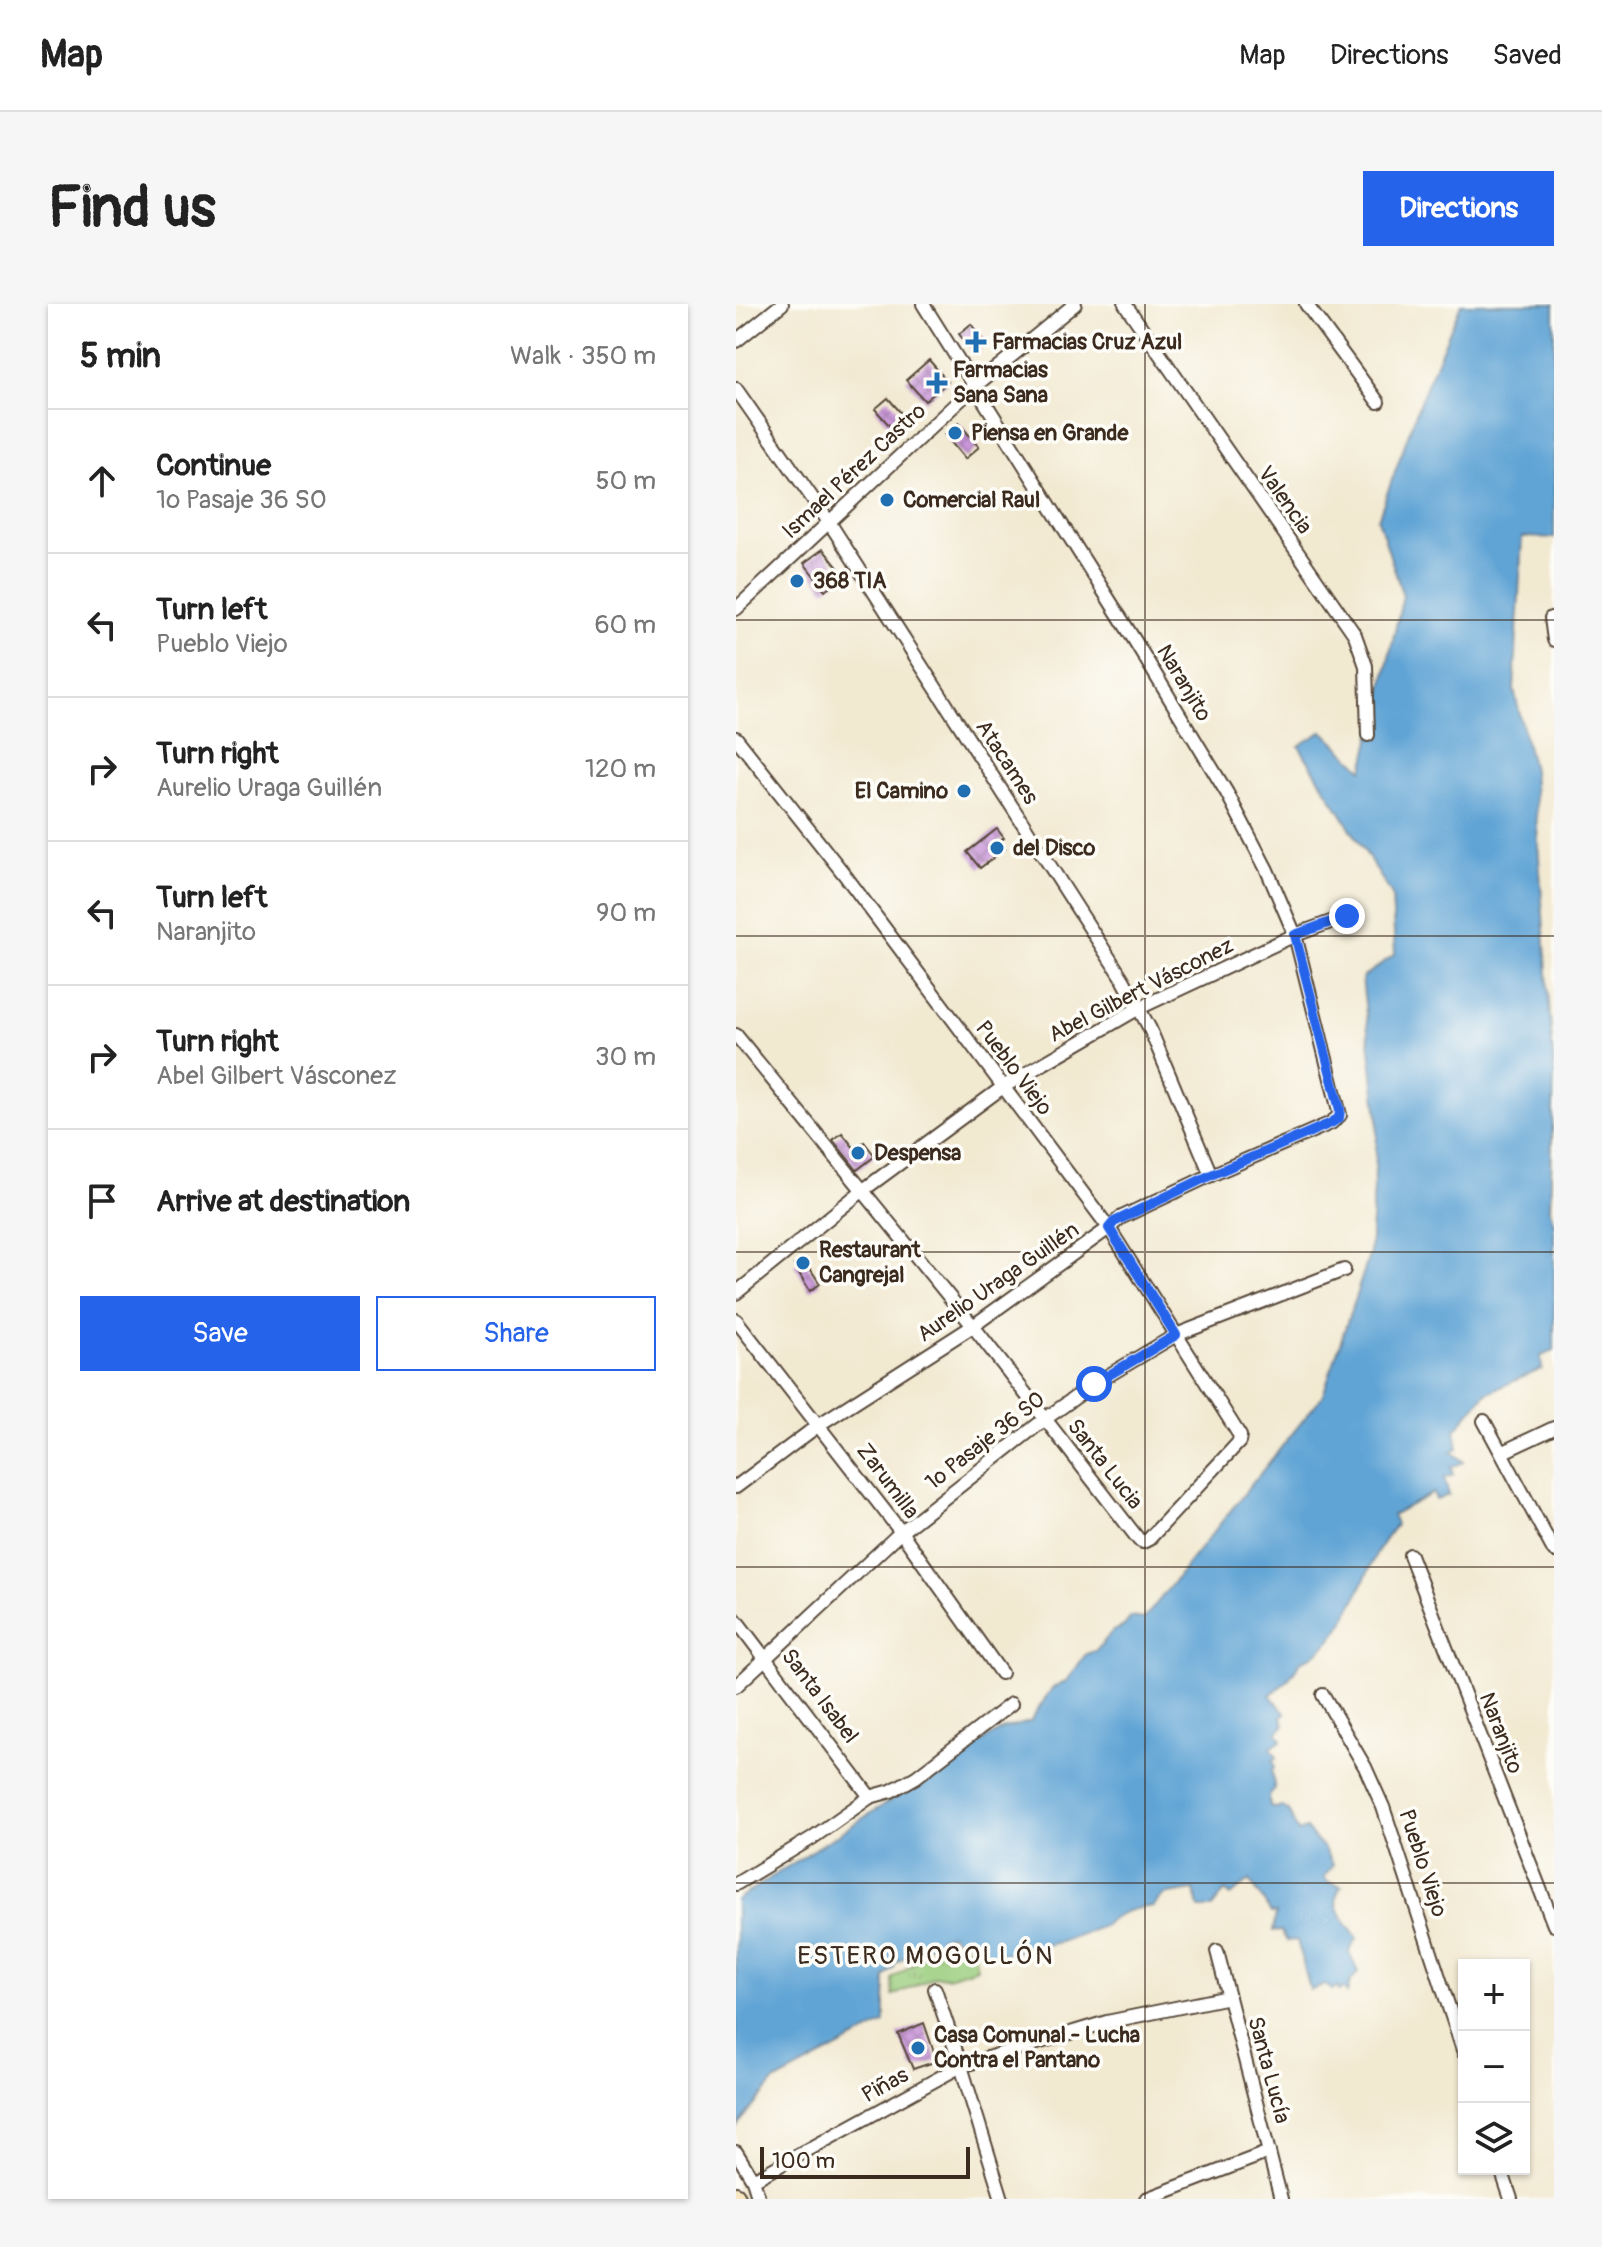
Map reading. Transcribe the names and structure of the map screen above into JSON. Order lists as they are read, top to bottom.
{
  "streets": {
    "street": [
      "Ismael Pérez Castro",
      "Valencia",
      "Naranjito",
      "Atacames",
      "Abel Gilbert Vásconez",
      "Pueblo Viejo",
      "Aurelio Uraga Guillén",
      "1º Pasaje 36 SO",
      "Santa Lucia",
      "Zarumilla",
      "Santa Isabel",
      "Santa Lucía",
      "Piñas"
    ]
  },
  "crossings": [
    ["Ismael Pérez Castro", "Naranjito"],
    ["Ismael Pérez Castro", "Atacames"],
    ["Naranjito", "Abel Gilbert Vásconez"],
    ["Naranjito", "Aurelio Uraga Guillén"],
    ["Atacames", "Abel Gilbert Vásconez"],
    ["Atacames", "Aurelio Uraga Guillén"],
    ["Abel Gilbert Vásconez", "Pueblo Viejo"],
    ["Abel Gilbert Vásconez", "Santa Lucia"],
    ["Pueblo Viejo", "Aurelio Uraga Guillén"],
    ["Pueblo Viejo", "1º Pasaje 36 SO"],
    ["Pueblo Viejo", "Santa Lucia"],
    ["Aurelio Uraga Guillén", "Santa Lucia"],
    ["Aurelio Uraga Guillén", "Zarumilla"],
    ["1º Pasaje 36 SO", "Santa Lucia"],
    ["1º Pasaje 36 SO", "Zarumilla"],
    ["1º Pasaje 36 SO", "Santa Isabel"],
    ["Santa Lucía", "Piñas"]
  ],
  "districts": ["ESTERO MOGOLLÓN"],
  "places": {
    "health": ["Farmacias Cruz Azul", "Farmacias Sana Sana"],
    "other": [
      "Piensa en Grande",
      "Comercial Raul",
      "368 TIA",
      "El Camino",
      "del Disco",
      "Despensa",
      "Restaurant Cangrejal",
      "Casa Comunal - Lucha Contra el Pantano"
    ]
  },
  "scale_bar": "100 m",
  "page": {
    "header": "Map",
    "nav": ["Map", "Directions", "Saved"],
    "buttons": [
      "Directions",
      ["Save", "Share"]
    ],
    "title": "Find us",
    "heading": ["5 min", "Walk · 350 m"],
    "list": [
      ["Continue", "1º Pasaje 36 SO", "50 m"],
      ["Turn left", "Pueblo Viejo", "60 m"],
      ["Turn right", "Aurelio Uraga Guillén", "120 m"],
      ["Turn left", "Naranjito", "90 m"],
      ["Turn right", "Abel Gilbert Vásconez", "30 m"],
      "Arrive at destination"
    ],
    "map_buttons": ["+", "−"],
    "scale": "100 m"
  }
}
